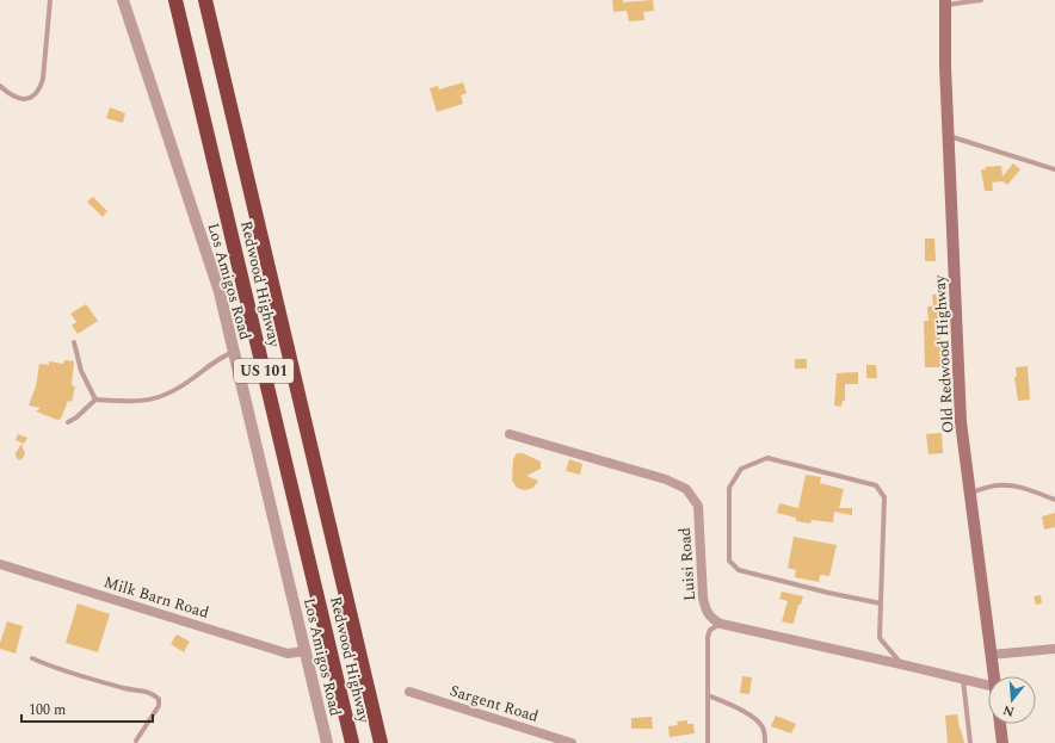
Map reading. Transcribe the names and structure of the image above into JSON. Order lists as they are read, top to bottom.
{
  "streets": {
    "highway": ["Redwood Highway", "US 101"],
    "main road": ["Old Redwood Highway"],
    "street": [
      "Los Amigos Road",
      "Luisi Road",
      "Milk Barn Road",
      "Sargent Road"
    ]
  },
  "crossings": [
    ["Los Amigos Road", "Milk Barn Road"]
  ],
  "scale_bar": "100 m",
  "north": "bottom"
}
